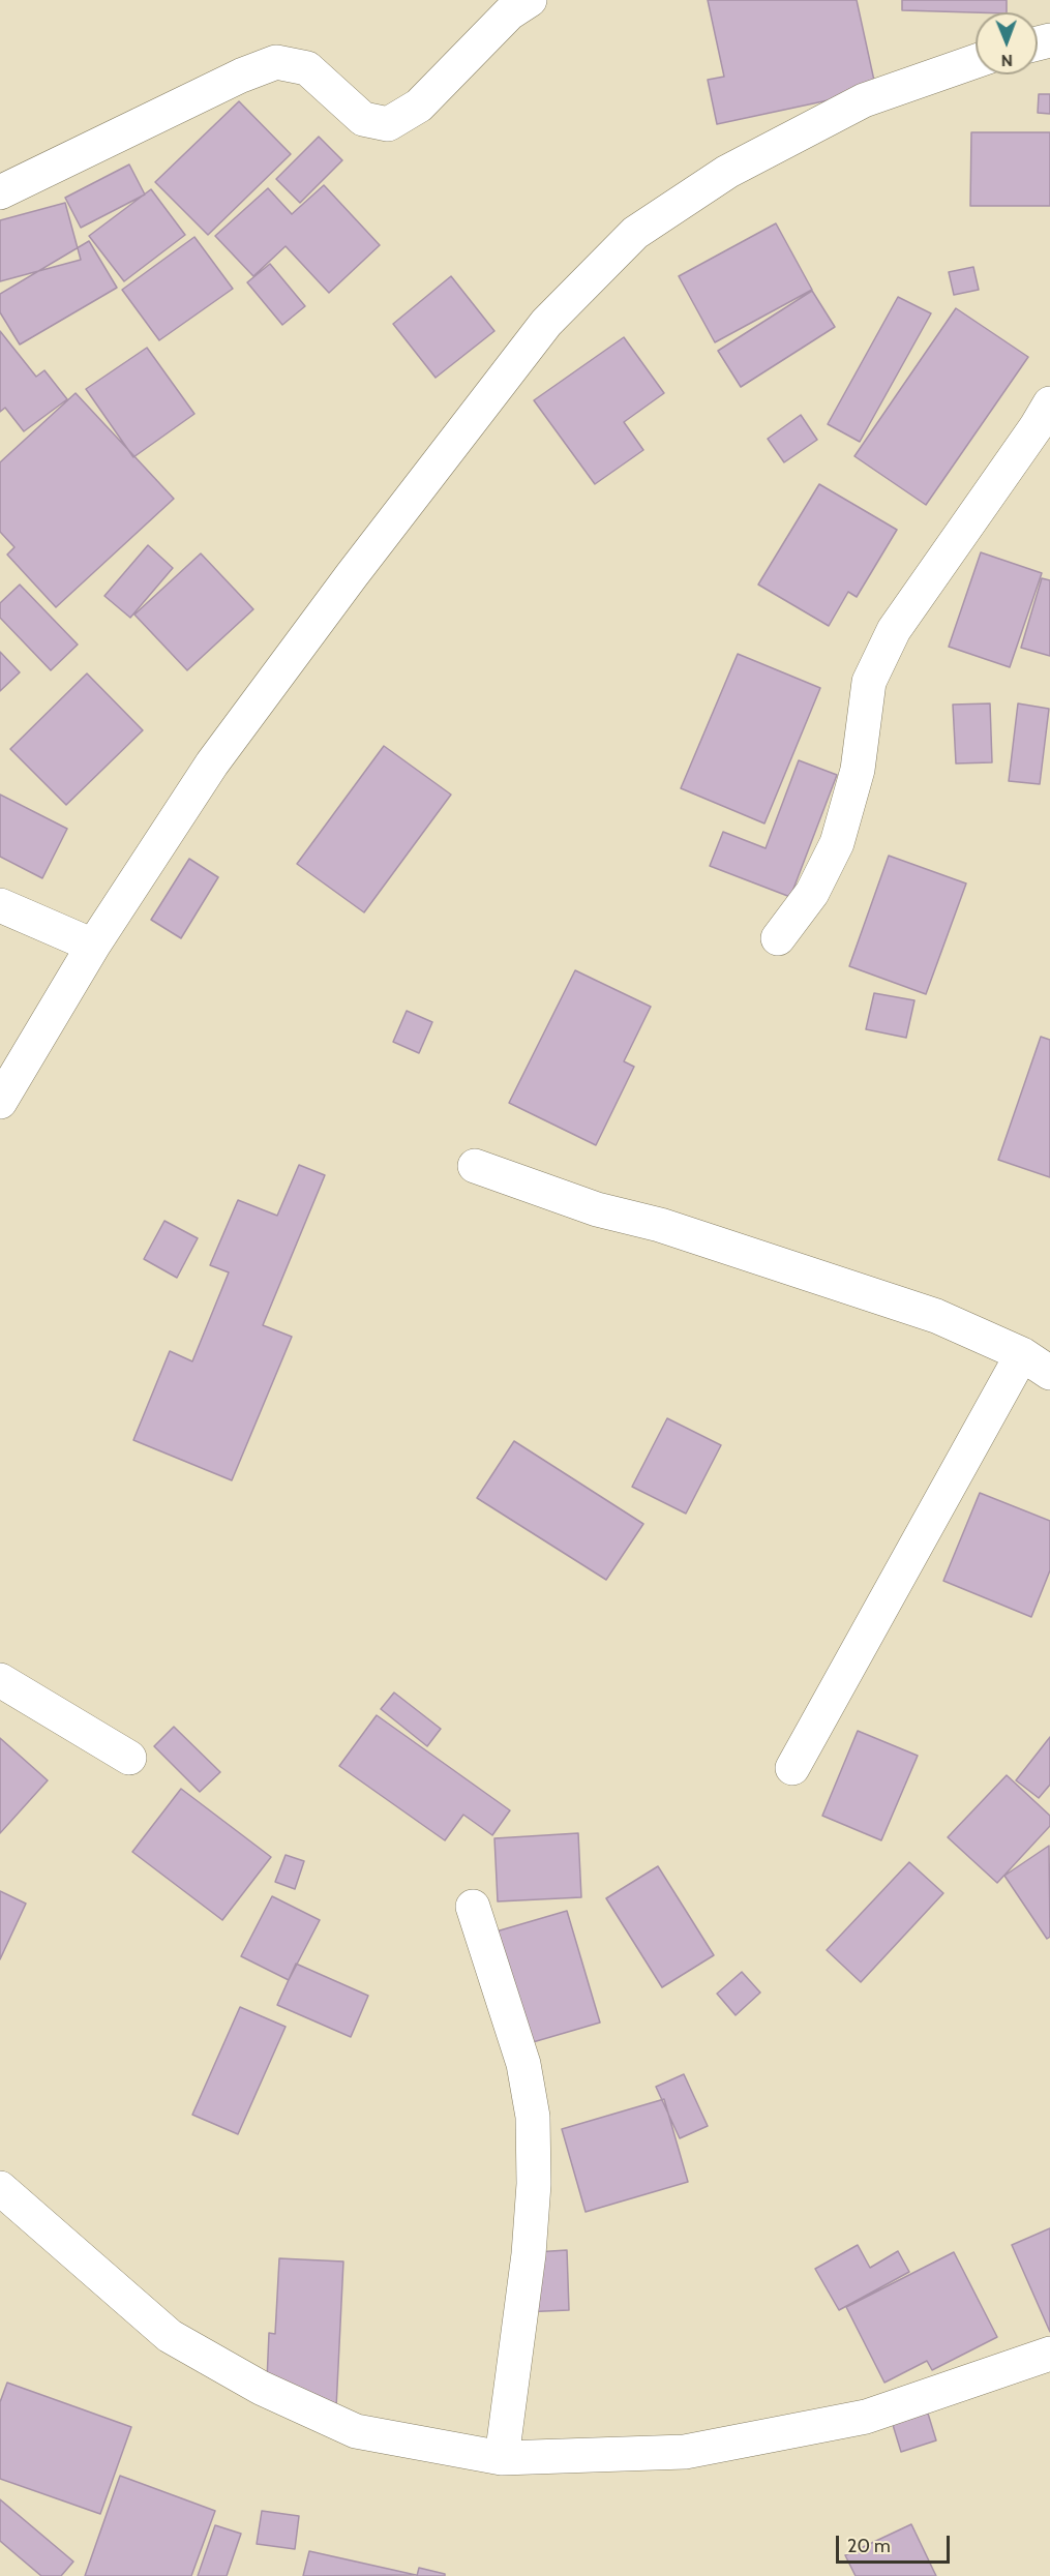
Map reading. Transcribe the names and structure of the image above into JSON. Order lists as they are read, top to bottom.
{
  "scale_bar": "20 m",
  "north": "bottom"
}
